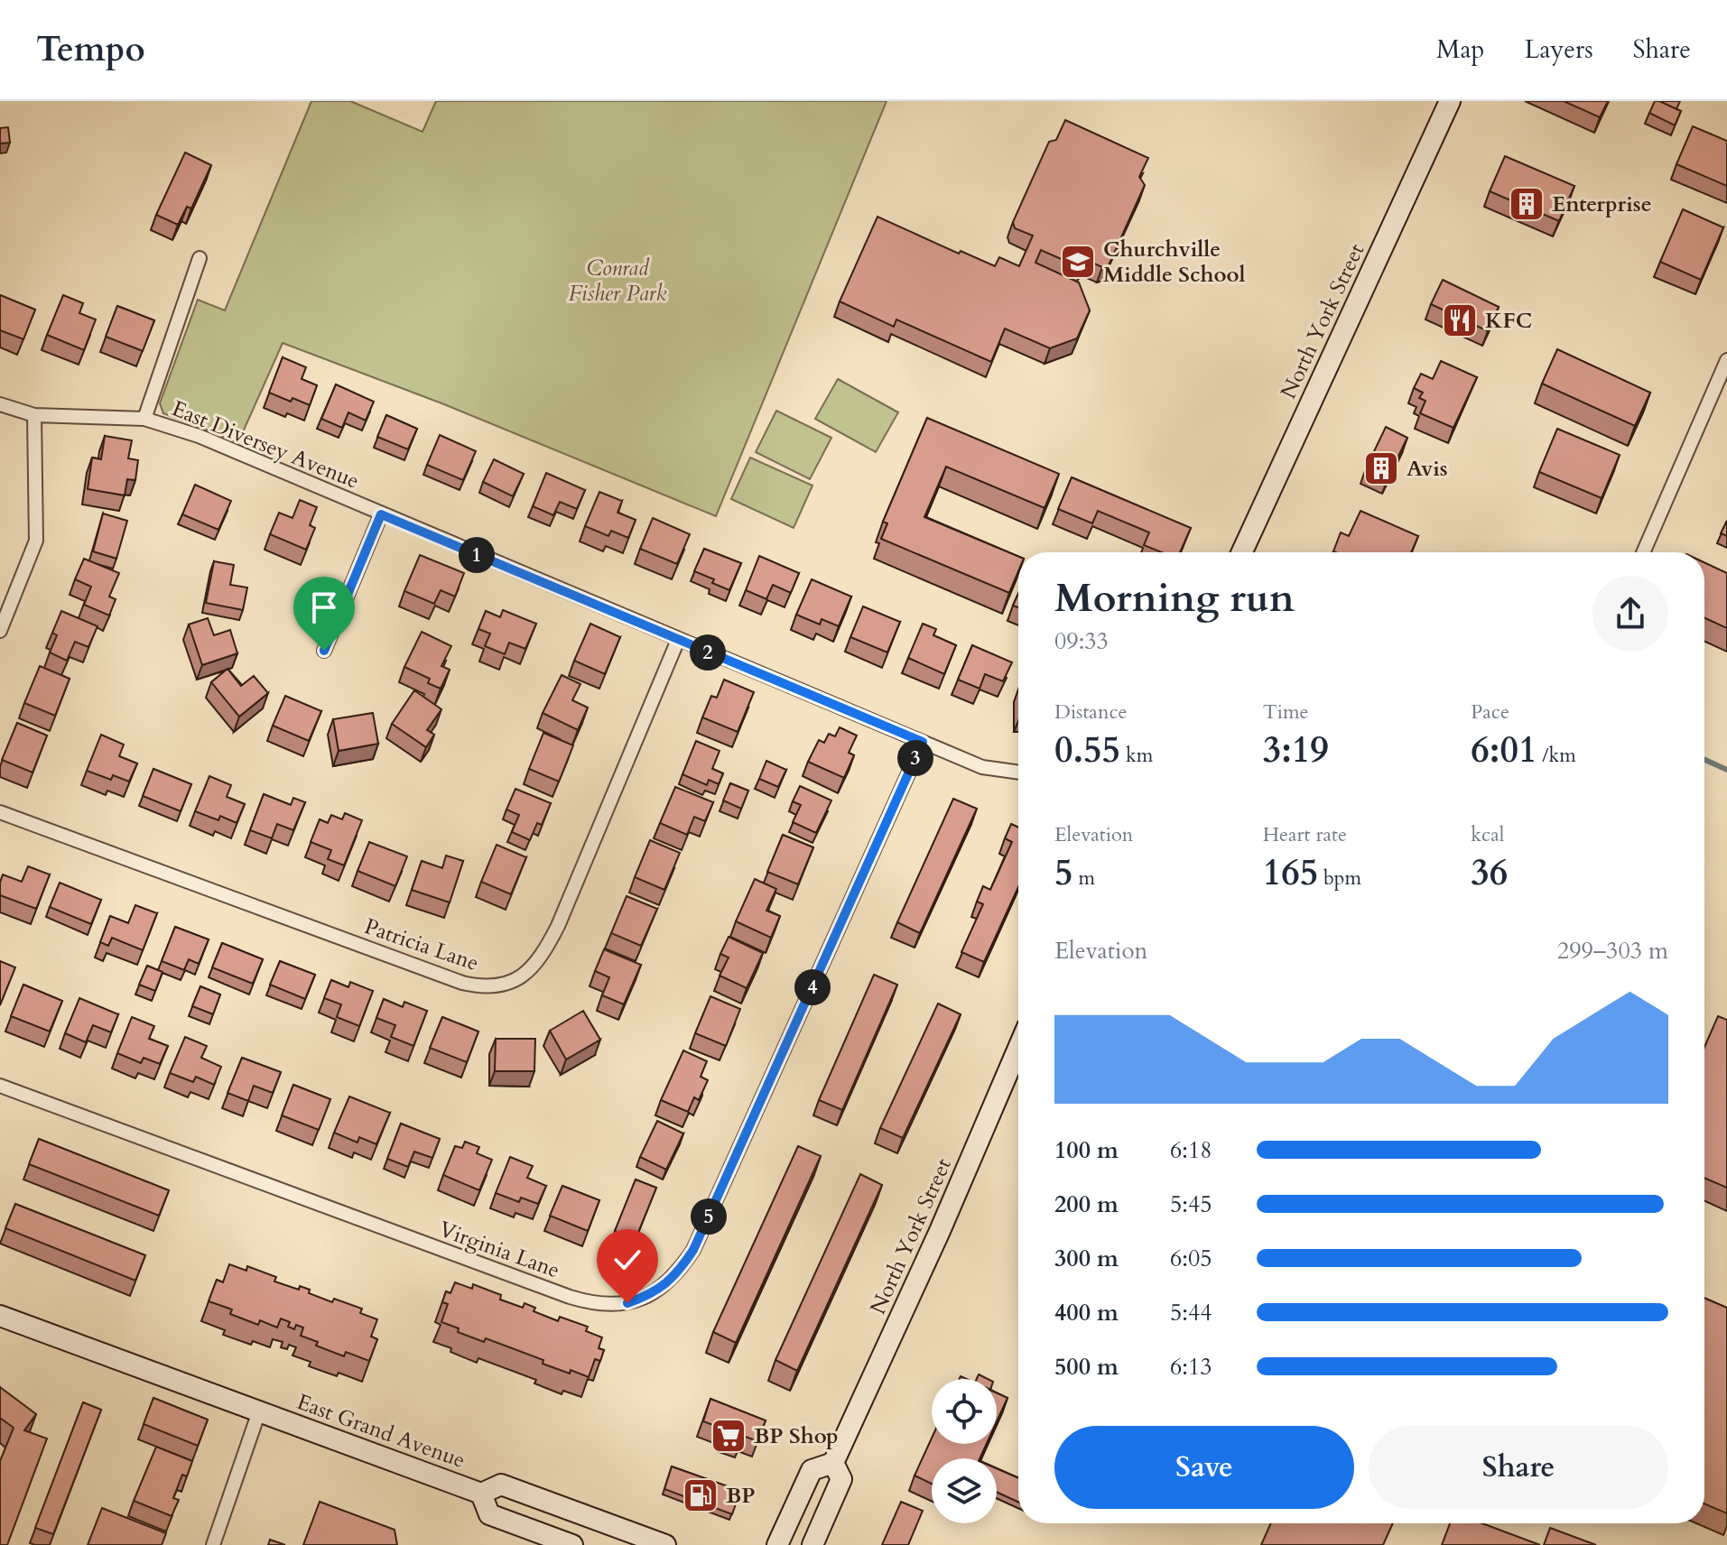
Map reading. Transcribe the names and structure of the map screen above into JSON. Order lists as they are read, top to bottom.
{
  "streets": {
    "main road": ["North York Street", "East Grand Avenue"],
    "street": ["East Diversey Avenue", "Patricia Lane", "Virginia Lane"]
  },
  "crossings": [
    ["East Diversey Avenue", "Patricia Lane"],
    ["East Diversey Avenue", "Virginia Lane"]
  ],
  "parks": ["Conrad Fisher Park"],
  "places": {
    "building": ["Enterprise", "Avis"],
    "school or university": ["Churchville Middle School"],
    "restaurant": ["KFC"],
    "supermarket": ["BP Shop"],
    "fuel station": ["BP"]
  },
  "page": {
    "header": "Tempo",
    "nav": ["Map", "Layers", "Share"],
    "pins": [
      "1",
      "2",
      "3",
      "4",
      "5"
    ],
    "heading": ["Morning run", "09:33"],
    "stats": [
      ["Distance", "0.55 km"],
      ["Time", "3:19"],
      ["Pace", "6:01 /km"],
      ["Elevation", "5 m"],
      ["Heart rate", "165 bpm"],
      ["kcal", "36"]
    ],
    "chart": ["Elevation", "299–303 m"],
    "list": [
      {
        "name": "100 m",
        "note": "6:18"
      },
      {
        "name": "200 m",
        "note": "5:45"
      },
      {
        "name": "300 m",
        "note": "6:05"
      },
      {
        "name": "400 m",
        "note": "5:44"
      },
      {
        "name": "500 m",
        "note": "6:13"
      }
    ],
    "buttons": ["Save", "Share"]
  }
}
